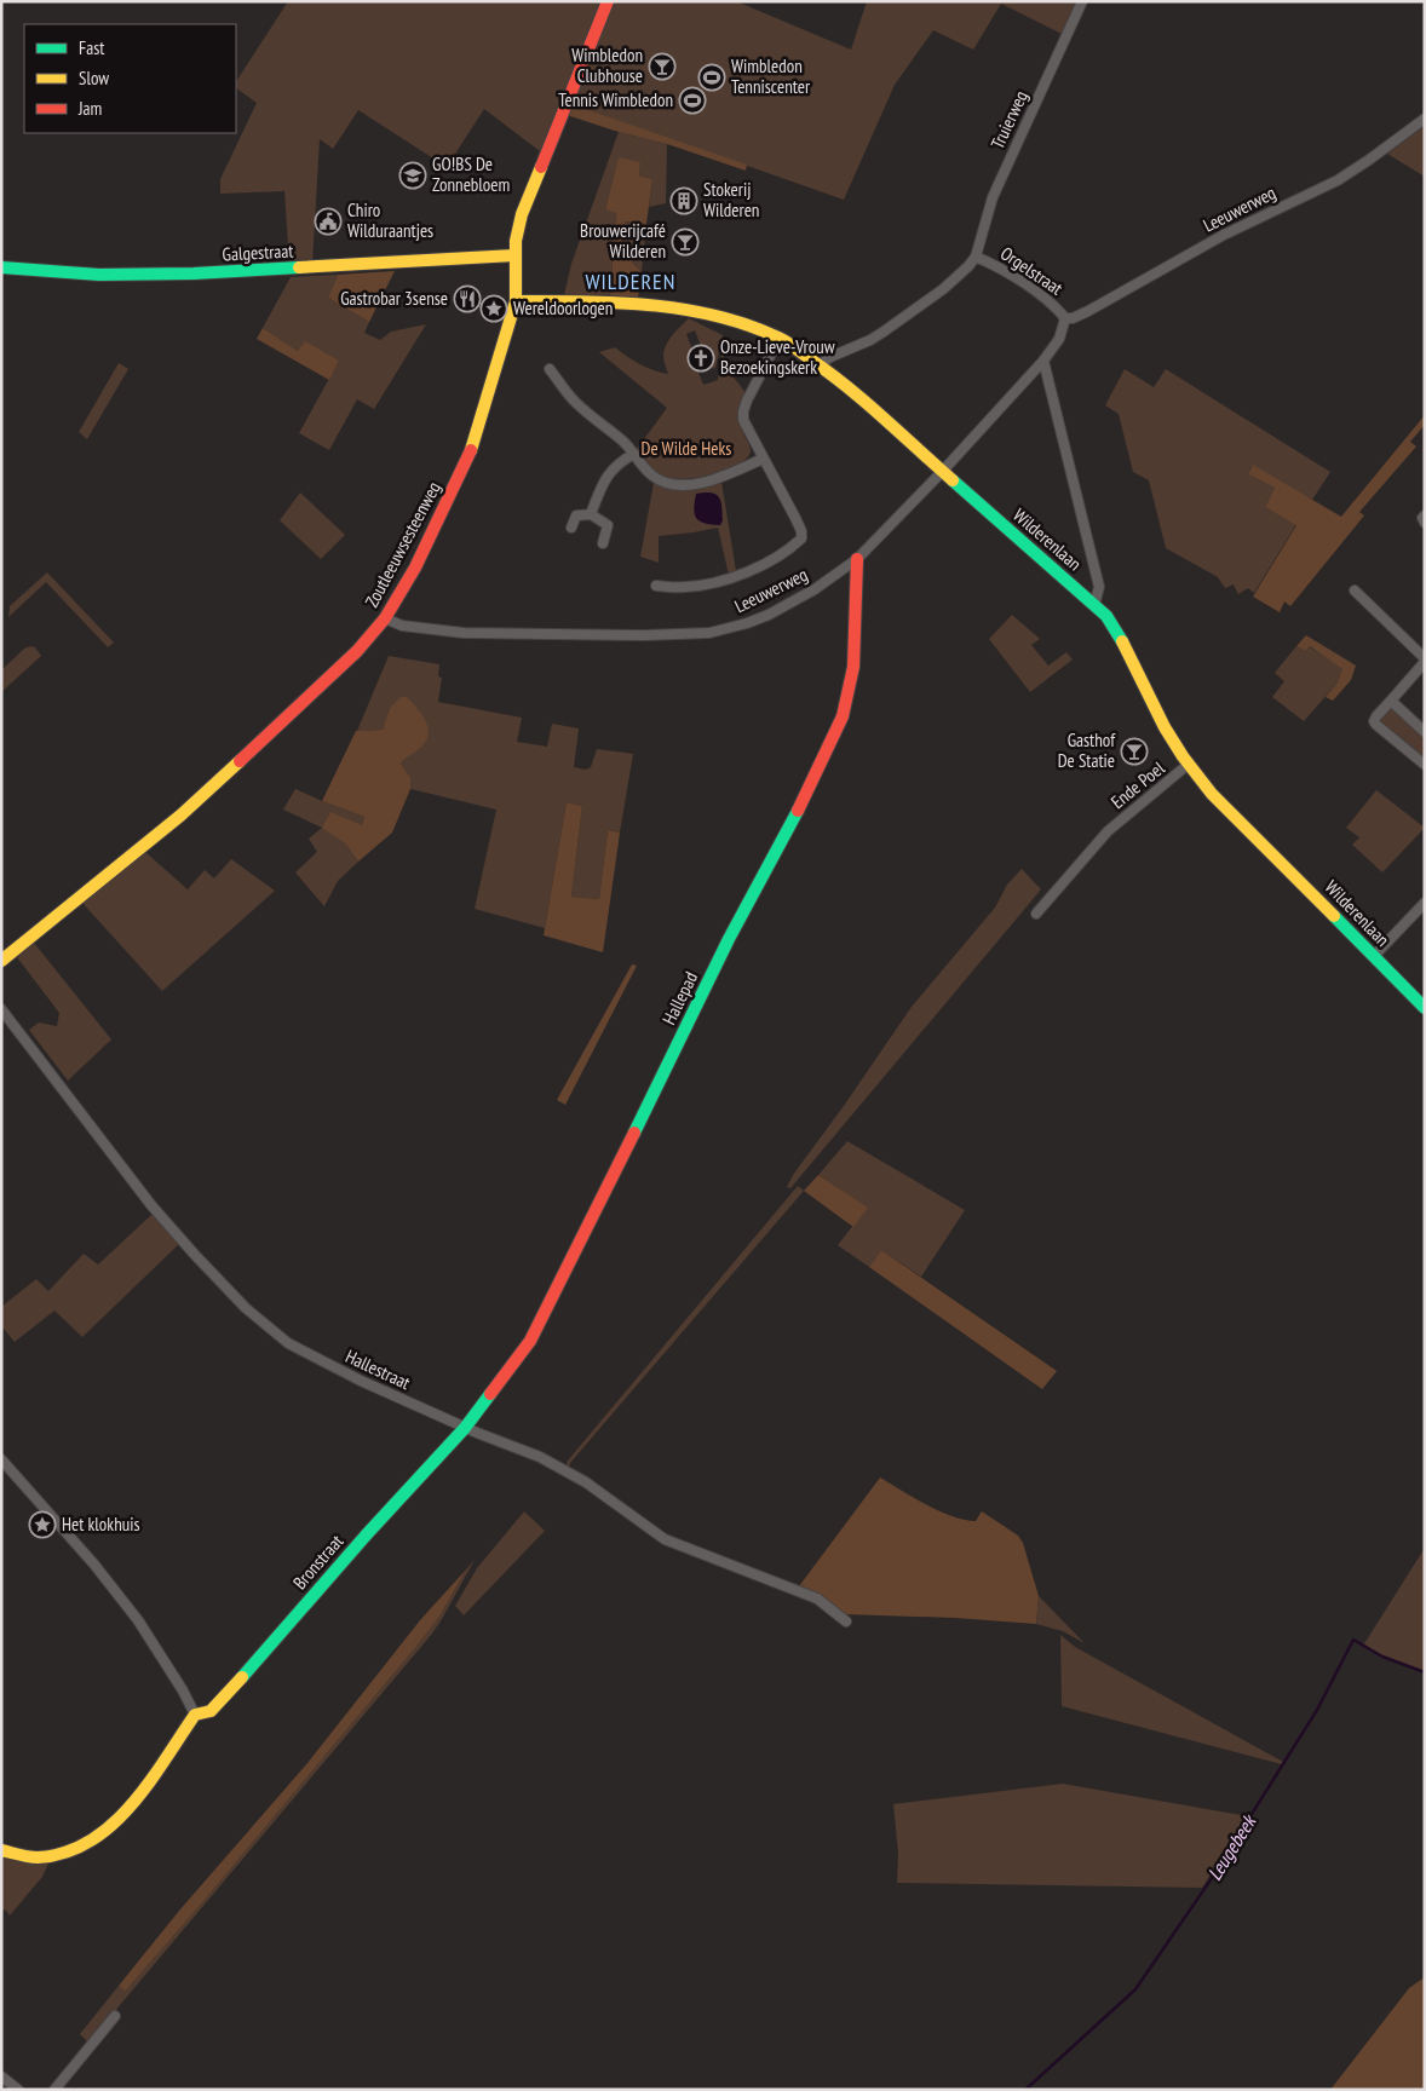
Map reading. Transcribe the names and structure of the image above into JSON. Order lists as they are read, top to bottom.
{
  "streets": {
    "street": [
      "Truierweg",
      "Leeuwerweg",
      "Galgestraat",
      "Orgelstraat",
      "Wilderenlaan",
      "Zoutleeuwsesteenweg",
      "Ende Poel",
      "Hallepad",
      "Hallestraat",
      "Bronstraat"
    ]
  },
  "crossings": [
    ["Truierweg", "Orgelstraat"],
    ["Leeuwerweg", "Orgelstraat"],
    ["Leeuwerweg", "Wilderenlaan"],
    ["Leeuwerweg", "Zoutleeuwsesteenweg"],
    ["Leeuwerweg", "Hallepad"],
    ["Galgestraat", "Zoutleeuwsesteenweg"],
    ["Orgelstraat", "Wilderenlaan"],
    ["Wilderenlaan", "Zoutleeuwsesteenweg"],
    ["Wilderenlaan", "Ende Poel"],
    ["Hallepad", "Hallestraat"],
    ["Hallepad", "Bronstraat"],
    ["Hallestraat", "Bronstraat"]
  ],
  "districts": ["WILDEREN"],
  "water": ["Leugebeek"],
  "parks": ["De Wilde Heks"],
  "places": {
    "bar": ["Wimbledon Clubhouse", "Brouwerijcafé Wilderen", "Gasthof De Statie"],
    "sports": ["Wimbledon Tenniscenter", "Tennis Wimbledon"],
    "school or university": ["GO!BS De Zonnebloem"],
    "building": ["Stokerij Wilderen"],
    "public building": ["Chiro Wilduraantjes"],
    "restaurant": ["Gastrobar 3sense"],
    "place": ["Wereldoorlogen", "Het klokhuis"],
    "church": ["Onze-Lieve-Vrouw Bezoekingskerk"]
  },
  "legend": ["Fast", "Slow", "Jam"]
}
